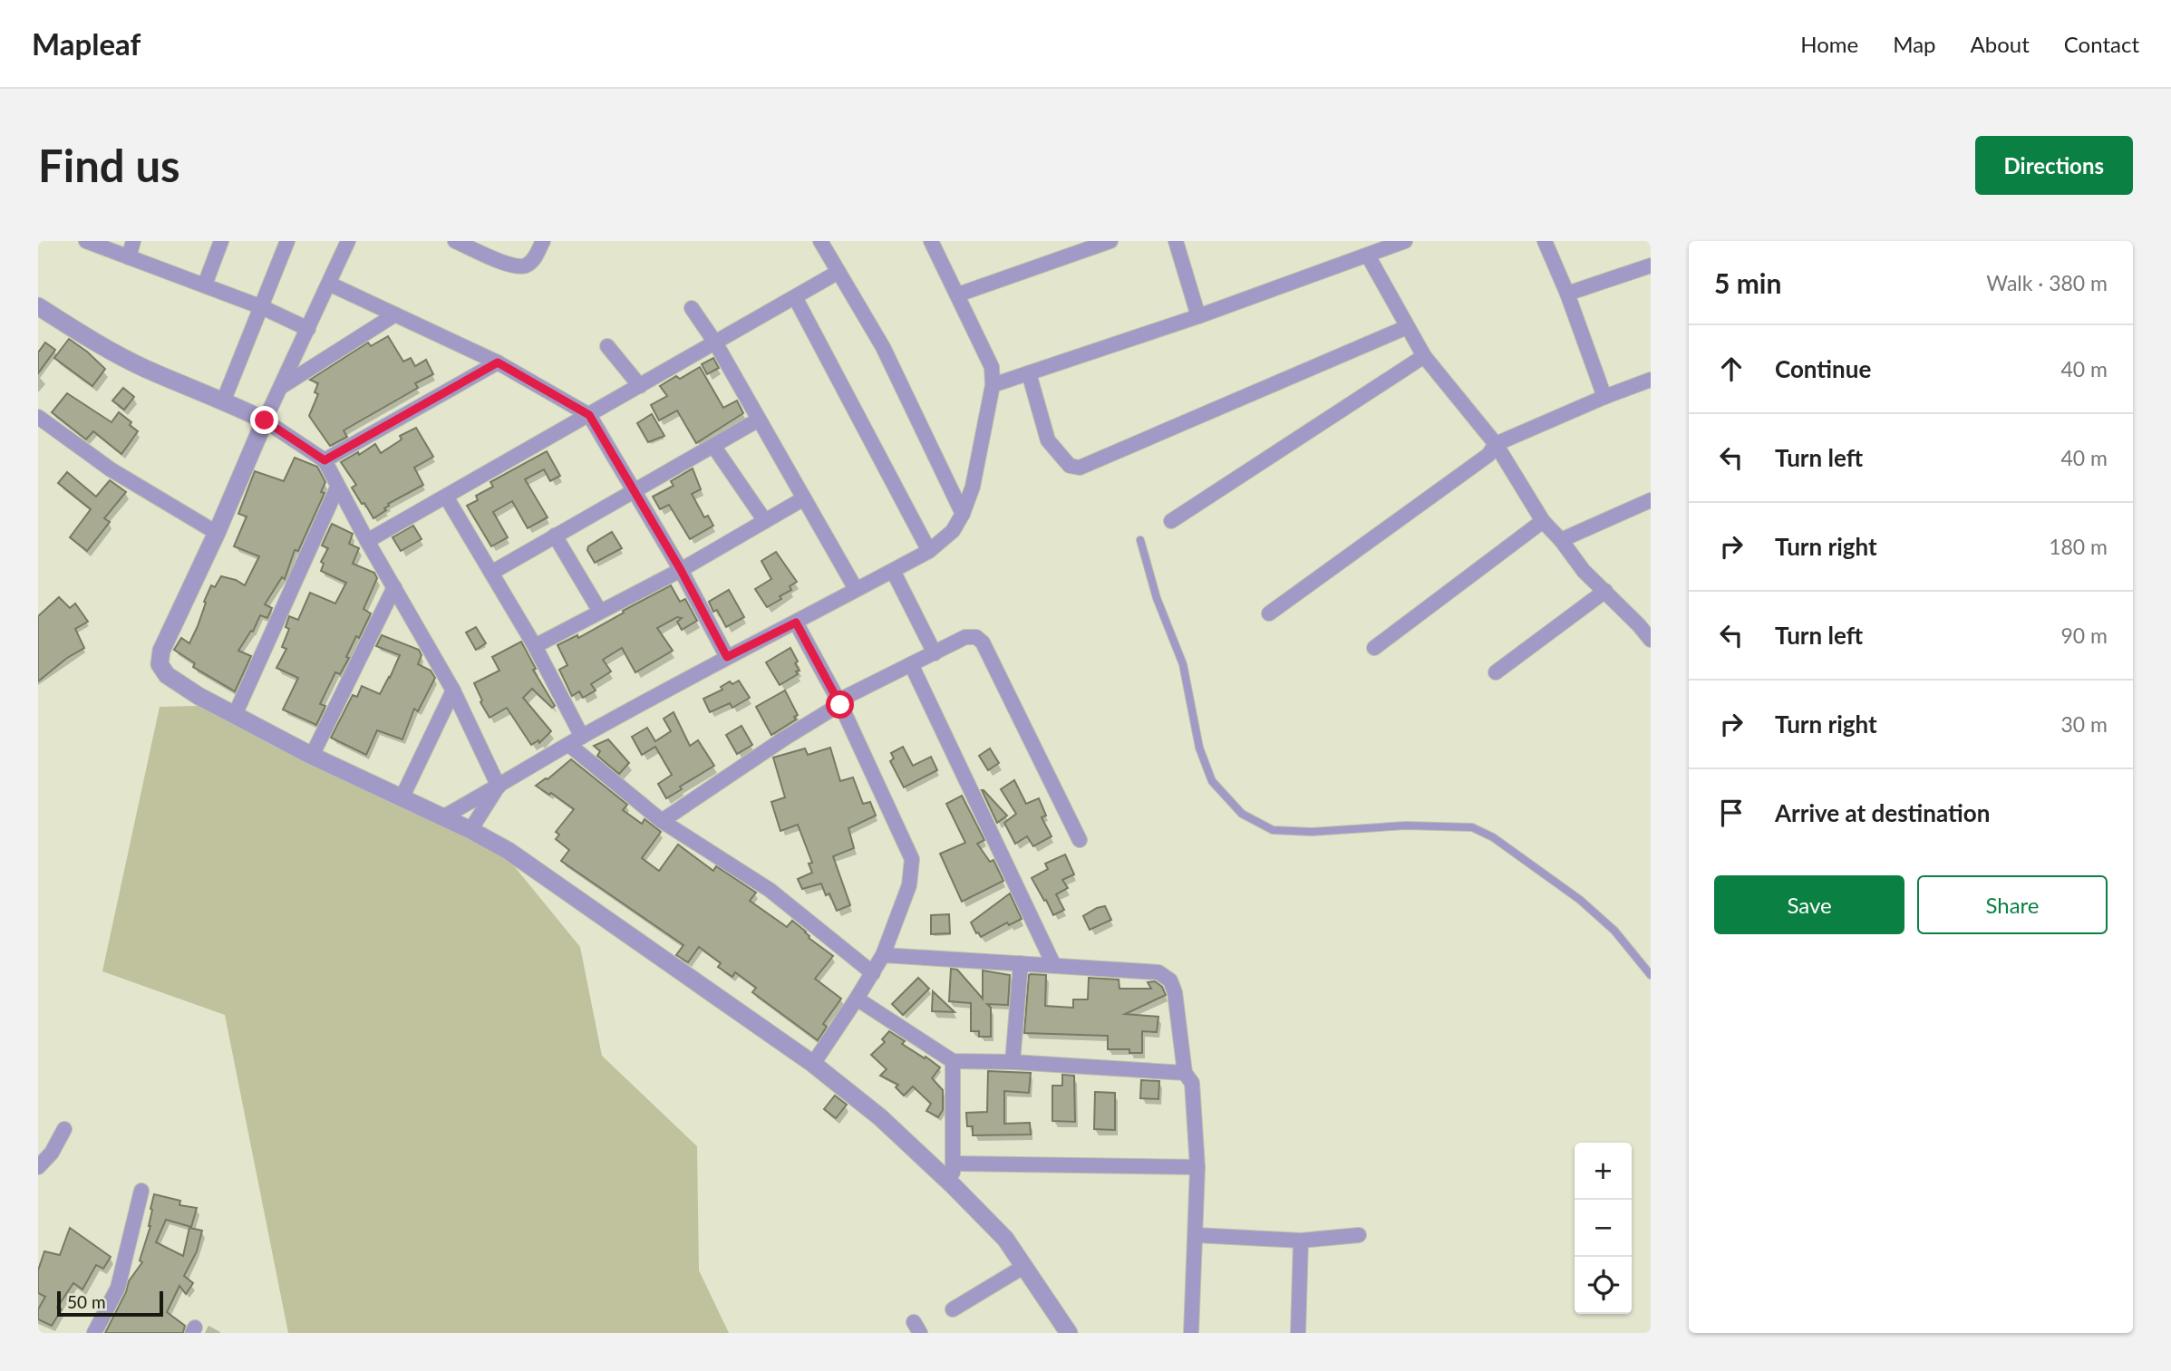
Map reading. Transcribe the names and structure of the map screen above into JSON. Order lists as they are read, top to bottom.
{
  "scale_bar": "50 m",
  "page": {
    "header": "Mapleaf",
    "nav": [
      "Home",
      "Map",
      "About",
      "Contact"
    ],
    "buttons": [
      "Directions",
      ["Save", "Share"]
    ],
    "title": "Find us",
    "heading": ["5 min", "Walk · 380 m"],
    "list": [
      ["Continue", "40 m"],
      ["Turn left", "40 m"],
      ["Turn right", "180 m"],
      ["Turn left", "90 m"],
      ["Turn right", "30 m"],
      "Arrive at destination"
    ],
    "map_buttons": ["+", "−"],
    "scale": "50 m"
  }
}
